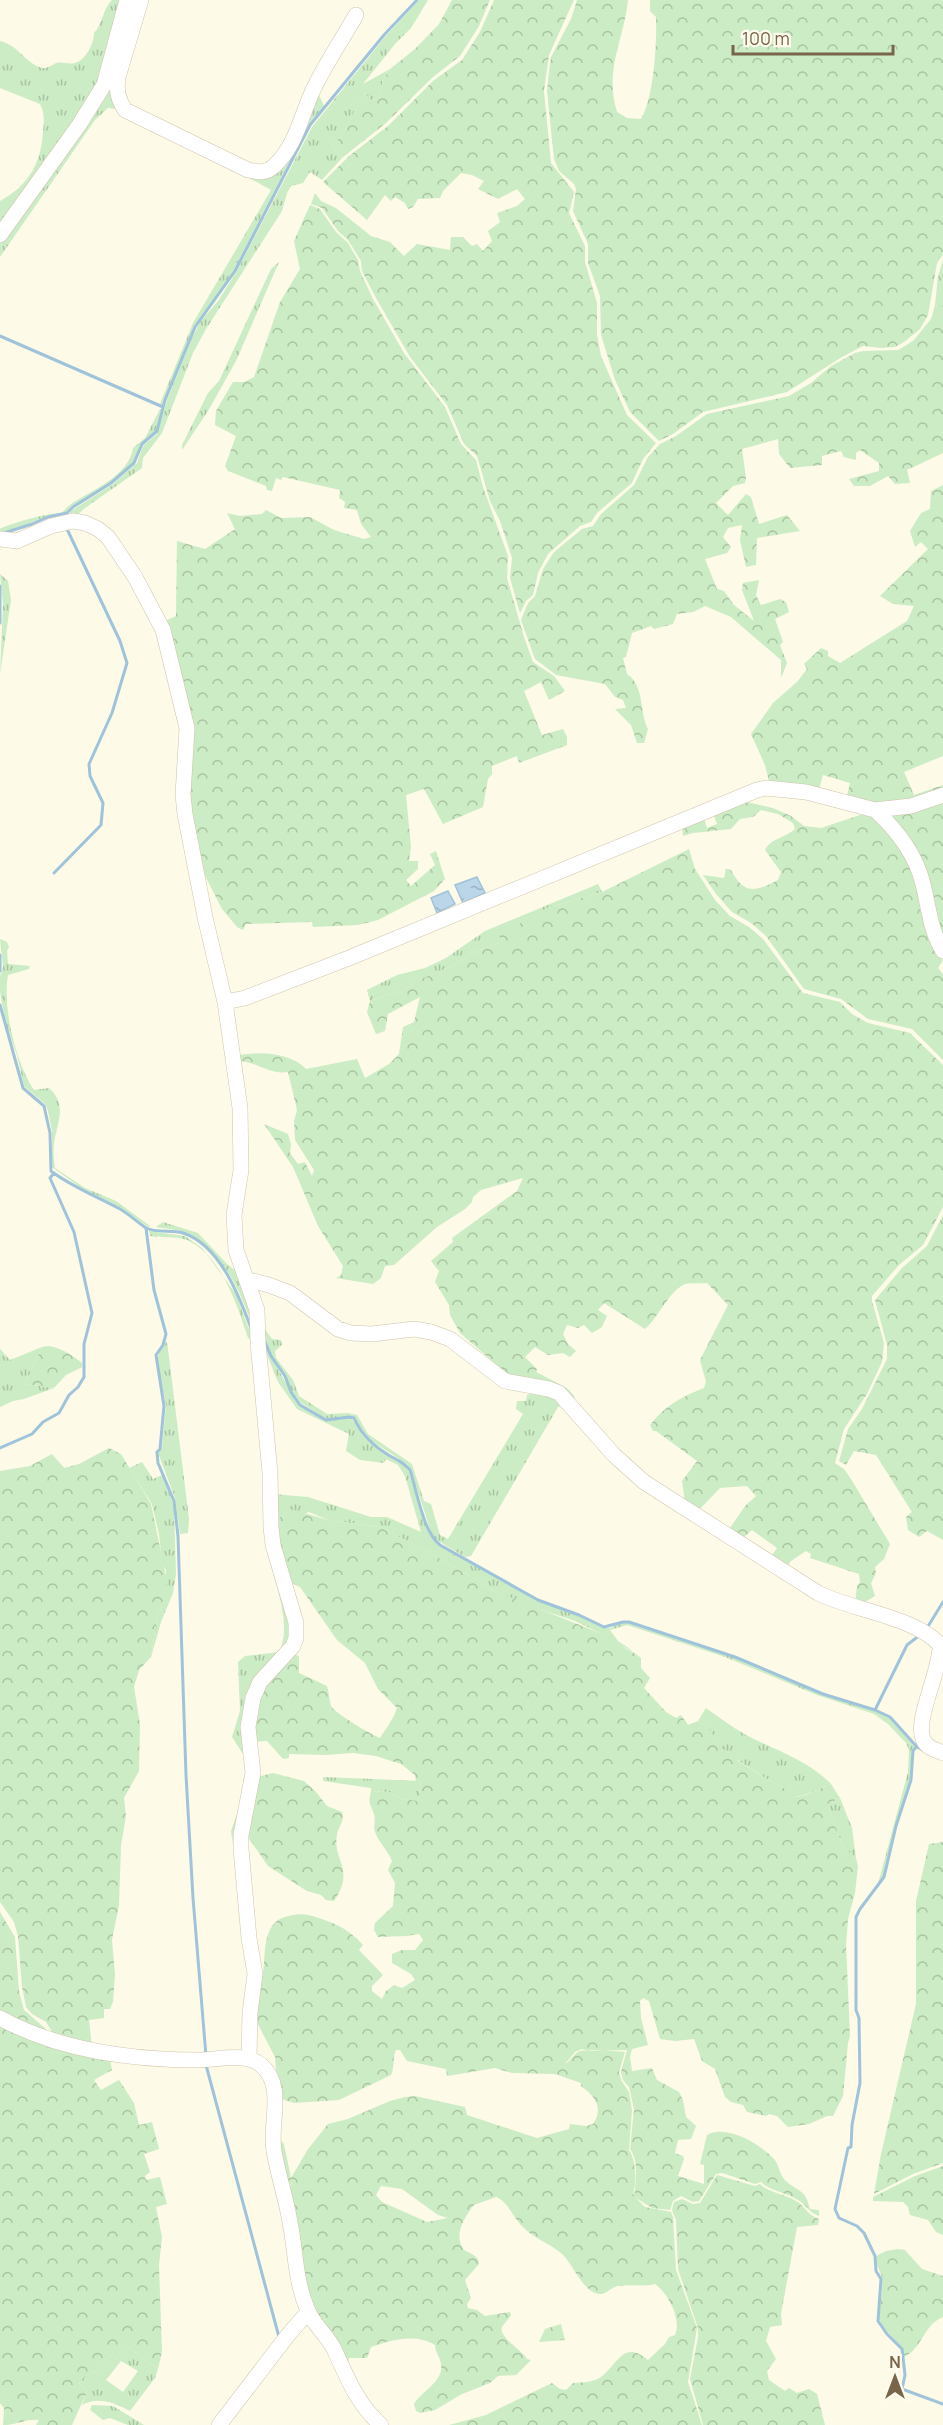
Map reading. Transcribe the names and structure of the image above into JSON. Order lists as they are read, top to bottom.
{
  "scale_bar": "100 m",
  "north": "top"
}
